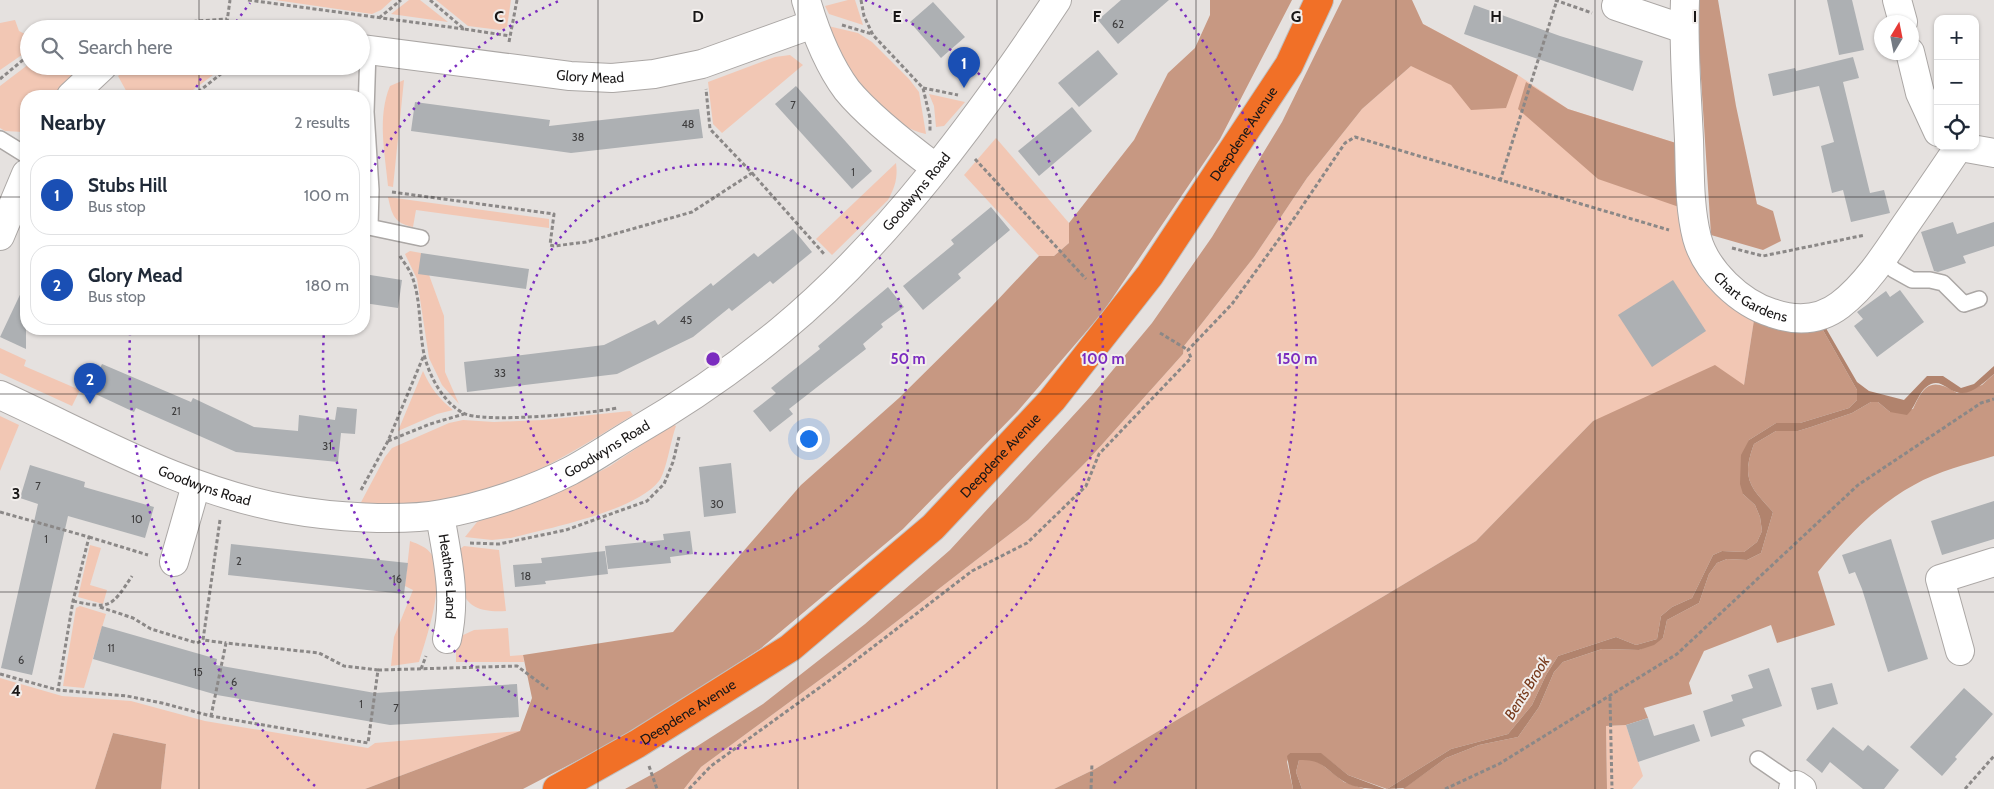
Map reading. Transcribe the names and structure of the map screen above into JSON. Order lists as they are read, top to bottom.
{
  "streets": {
    "highway": ["Deepdene Avenue"],
    "street": [
      "Glory Mead",
      "Goodwyns Road",
      "Chart Gardens",
      "Heathers Land"
    ]
  },
  "crossings": [
    ["Goodwyns Road", "Heathers Land"]
  ],
  "water": ["Bents Brook"],
  "house_numbers": [
    "62",
    "7",
    "48",
    "38",
    "1",
    "45",
    "33",
    "21",
    "31",
    "7",
    "30",
    "10",
    "1",
    "2",
    "18",
    "16",
    "11",
    "6",
    "15",
    "6",
    "1",
    "7"
  ],
  "north": "top",
  "page": {
    "map_buttons": ["+", "−"],
    "search": "Search here",
    "pins": ["1", "2"],
    "heading": ["Nearby", "2 results"],
    "list": [
      {
        "mark": "1",
        "name": "Stubs Hill",
        "note": "Bus stop",
        "value": "100 m"
      },
      {
        "mark": "2",
        "name": "Glory Mead",
        "note": "Bus stop",
        "value": "180 m"
      }
    ]
  },
  "grid": {
    "columns": [
      "C",
      "D",
      "E",
      "F",
      "G",
      "H",
      "I"
    ],
    "rows": ["3", "4"]
  },
  "rings": ["50 m", "100 m", "150 m"]
}
